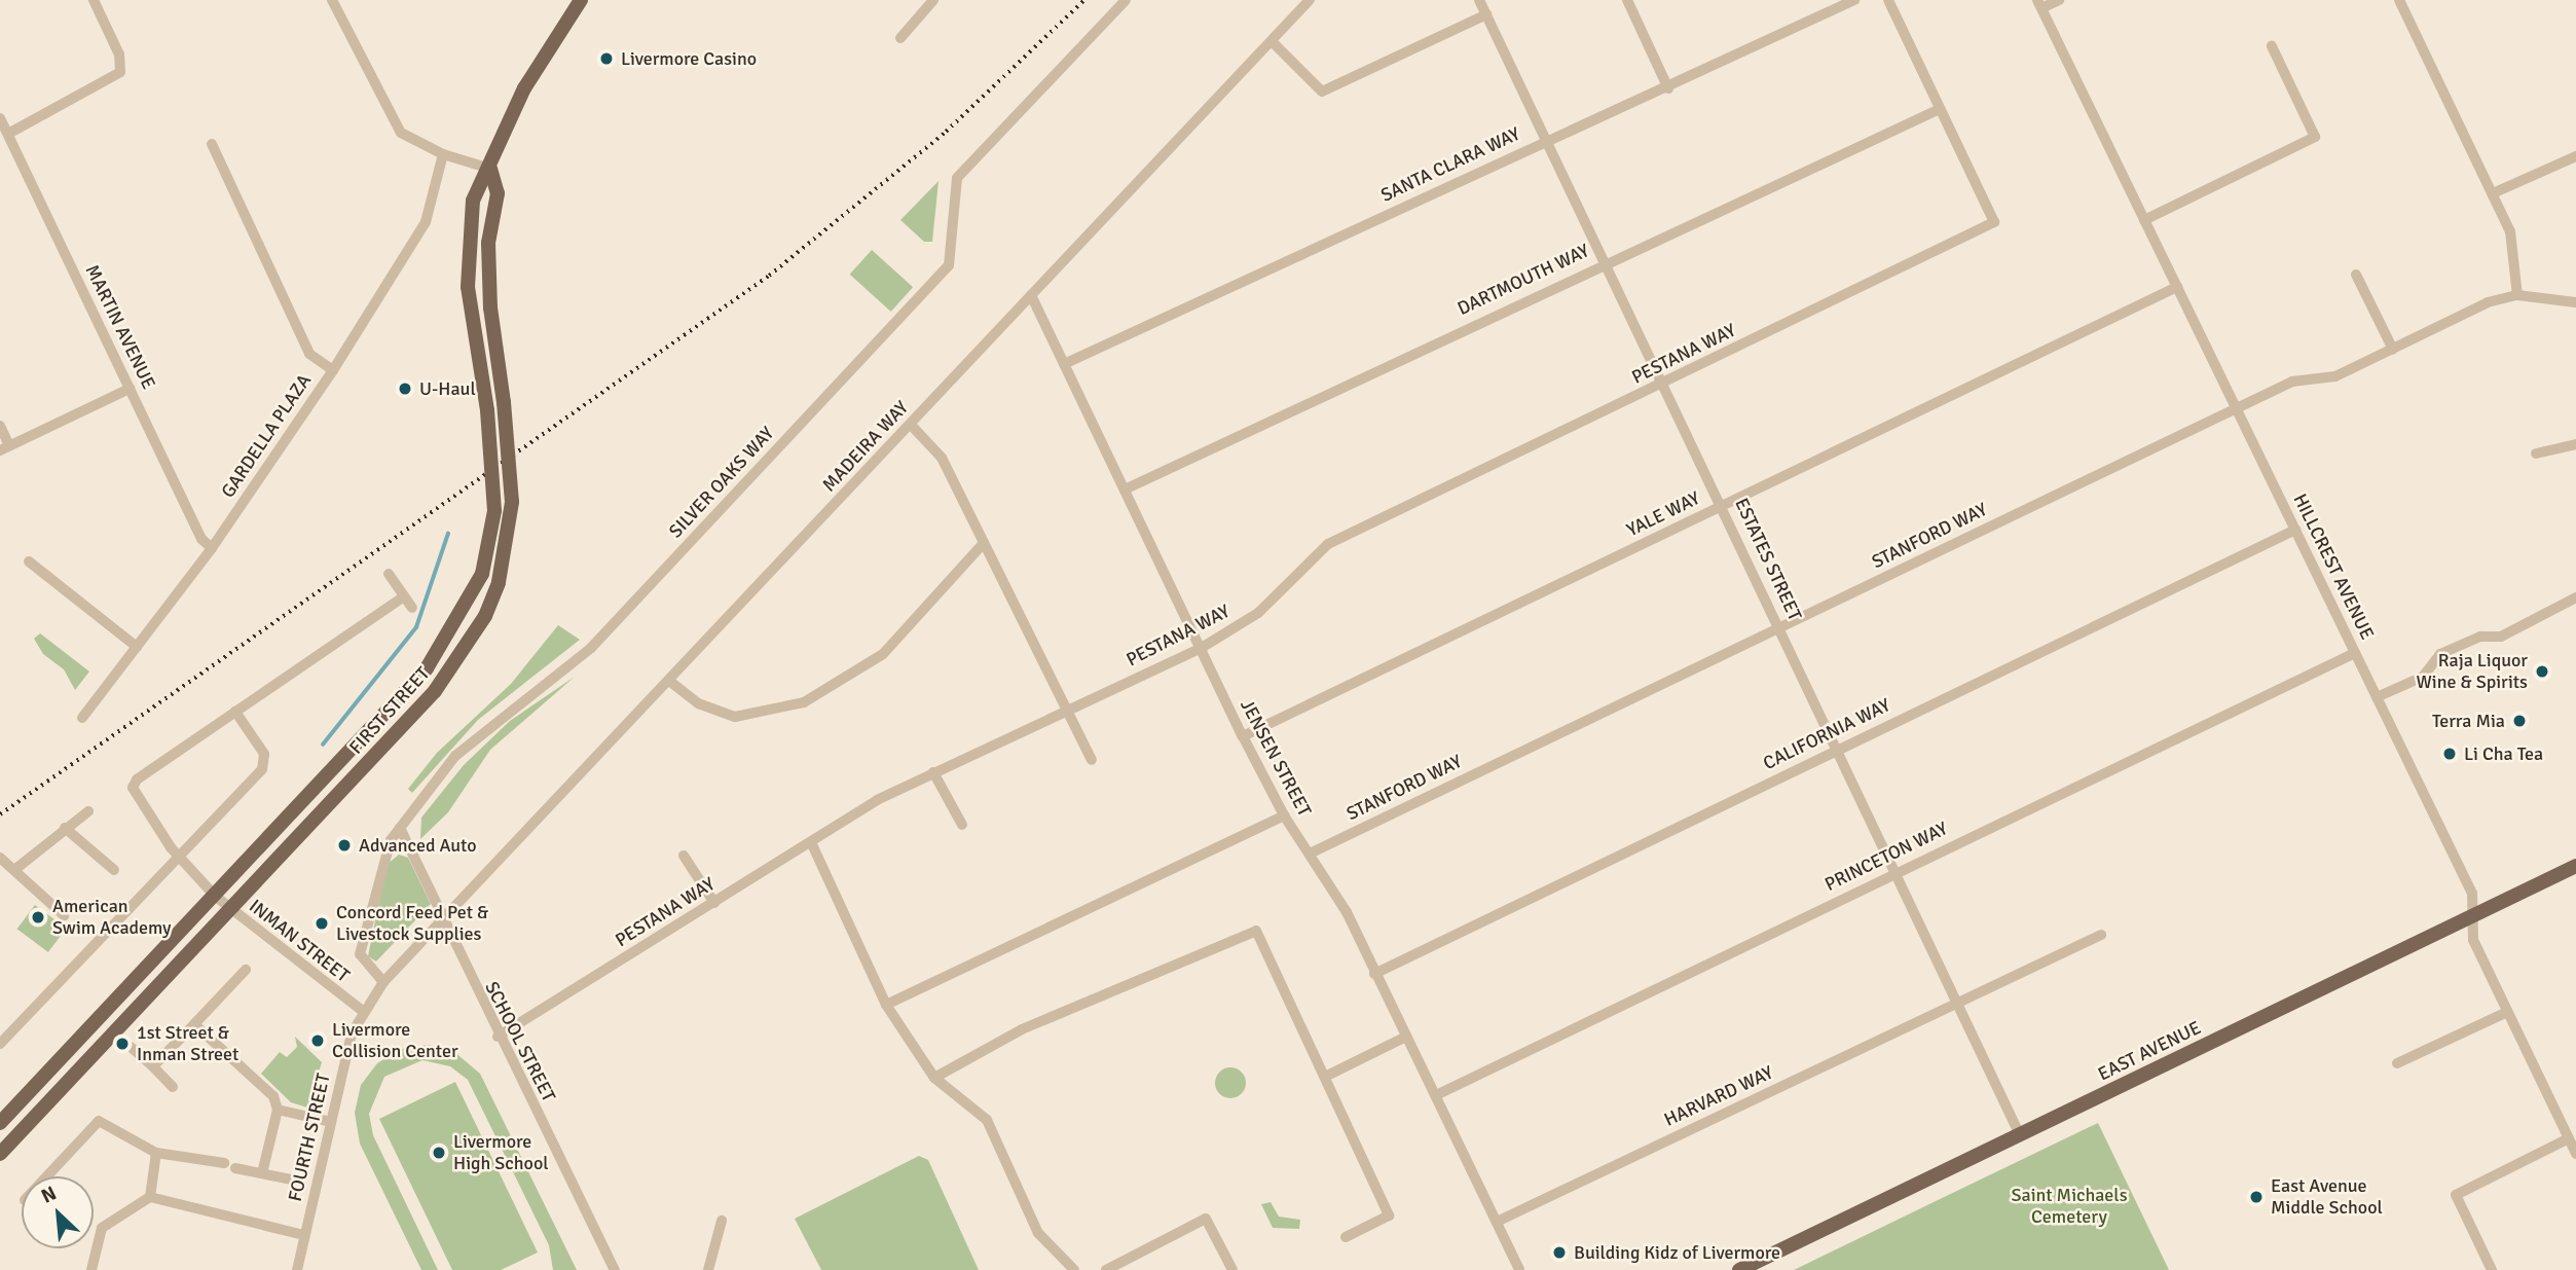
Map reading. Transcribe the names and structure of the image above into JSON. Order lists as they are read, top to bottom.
{
  "streets": {
    "main road": ["FIRST STREET", "EAST AVENUE"],
    "street": [
      "SANTA CLARA WAY",
      "DARTMOUTH WAY",
      "MARTIN AVENUE",
      "PESTANA WAY",
      "GARDELLA PLAZA",
      "MADEIRA WAY",
      "SILVER OAKS WAY",
      "YALE WAY",
      "STANFORD WAY",
      "ESTATES STREET",
      "HILLCREST AVENUE",
      "CALIFORNIA WAY",
      "JENSEN STREET",
      "PRINCETON WAY",
      "INMAN STREET",
      "SCHOOL STREET",
      "HARVARD WAY",
      "FOURTH STREET"
    ]
  },
  "crossings": [
    ["SANTA CLARA WAY", "ESTATES STREET"],
    ["SANTA CLARA WAY", "JENSEN STREET"],
    ["DARTMOUTH WAY", "PESTANA WAY"],
    ["DARTMOUTH WAY", "ESTATES STREET"],
    ["DARTMOUTH WAY", "JENSEN STREET"],
    ["MARTIN AVENUE", "GARDELLA PLAZA"],
    ["PESTANA WAY", "ESTATES STREET"],
    ["PESTANA WAY", "JENSEN STREET"],
    ["PESTANA WAY", "SCHOOL STREET"],
    ["MADEIRA WAY", "JENSEN STREET"],
    ["MADEIRA WAY", "SCHOOL STREET"],
    ["MADEIRA WAY", "FOURTH STREET"],
    ["SILVER OAKS WAY", "SCHOOL STREET"],
    ["SILVER OAKS WAY", "FOURTH STREET"],
    ["YALE WAY", "ESTATES STREET"],
    ["YALE WAY", "HILLCREST AVENUE"],
    ["YALE WAY", "JENSEN STREET"],
    ["STANFORD WAY", "ESTATES STREET"],
    ["STANFORD WAY", "HILLCREST AVENUE"],
    ["STANFORD WAY", "JENSEN STREET"],
    ["ESTATES STREET", "CALIFORNIA WAY"],
    ["ESTATES STREET", "PRINCETON WAY"],
    ["ESTATES STREET", "EAST AVENUE"],
    ["ESTATES STREET", "HARVARD WAY"],
    ["HILLCREST AVENUE", "CALIFORNIA WAY"],
    ["HILLCREST AVENUE", "PRINCETON WAY"],
    ["HILLCREST AVENUE", "EAST AVENUE"],
    ["FIRST STREET", "INMAN STREET"],
    ["CALIFORNIA WAY", "JENSEN STREET"],
    ["JENSEN STREET", "PRINCETON WAY"],
    ["JENSEN STREET", "HARVARD WAY"],
    ["INMAN STREET", "FOURTH STREET"],
    ["SCHOOL STREET", "FOURTH STREET"]
  ],
  "parks": ["Saint Michaels Cemetery"],
  "places": [
    "Livermore Casino",
    "U-Haul",
    "Raja Liquor Wine & Spirits",
    "Terra Mia",
    "Li Cha Tea",
    "Advanced Auto",
    "American Swim Academy",
    "Concord Feed Pet & Livestock Supplies",
    "Livermore Collision Center",
    "1st Street & Inman Street",
    "Livermore High School",
    "East Avenue Middle School",
    "Building Kidz of Livermore"
  ],
  "north": "top left"
}
